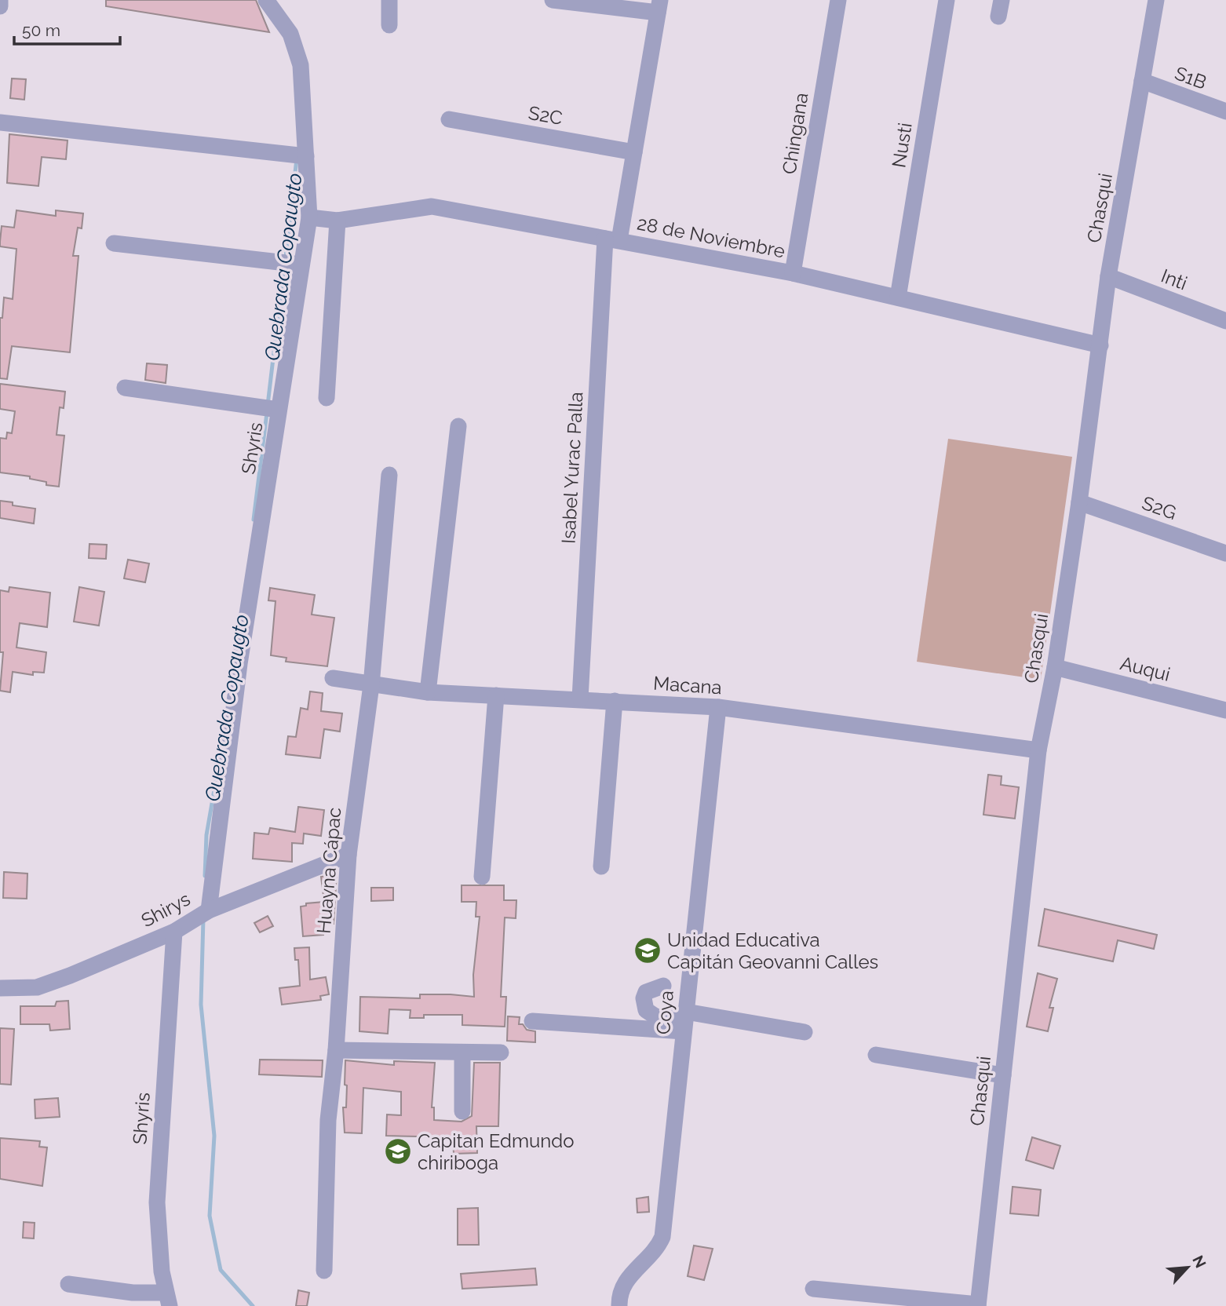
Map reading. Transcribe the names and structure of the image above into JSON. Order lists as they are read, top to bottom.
{
  "streets": {
    "street": [
      "S1B",
      "S2C",
      "Chingana",
      "Nusti",
      "Chasqui",
      "28 de Noviembre",
      "Inti",
      "Shyris",
      "Isabel Yurac Palla",
      "S2G",
      "Auqui",
      "Macana",
      "Huayna Cápac",
      "Shirys",
      "Coya"
    ]
  },
  "crossings": [
    ["S1B", "Chasqui"],
    ["S2C", "Isabel Yurac Palla"],
    ["Chingana", "28 de Noviembre"],
    ["Nusti", "28 de Noviembre"],
    ["Chasqui", "28 de Noviembre"],
    ["Chasqui", "Inti"],
    ["Chasqui", "S2G"],
    ["Chasqui", "Auqui"],
    ["Chasqui", "Macana"],
    ["28 de Noviembre", "Shyris"],
    ["28 de Noviembre", "Isabel Yurac Palla"],
    ["Shyris", "Shirys"],
    ["Isabel Yurac Palla", "Macana"],
    ["Macana", "Huayna Cápac"],
    ["Macana", "Coya"],
    ["Huayna Cápac", "Shirys"]
  ],
  "water": ["Quebrada Copaugto"],
  "places": {
    "school or university": ["Unidad Educativa Capitán Geovanni Calles", "Capitan Edmundo chiriboga"]
  },
  "scale_bar": "50 m",
  "north": "top right"
}
